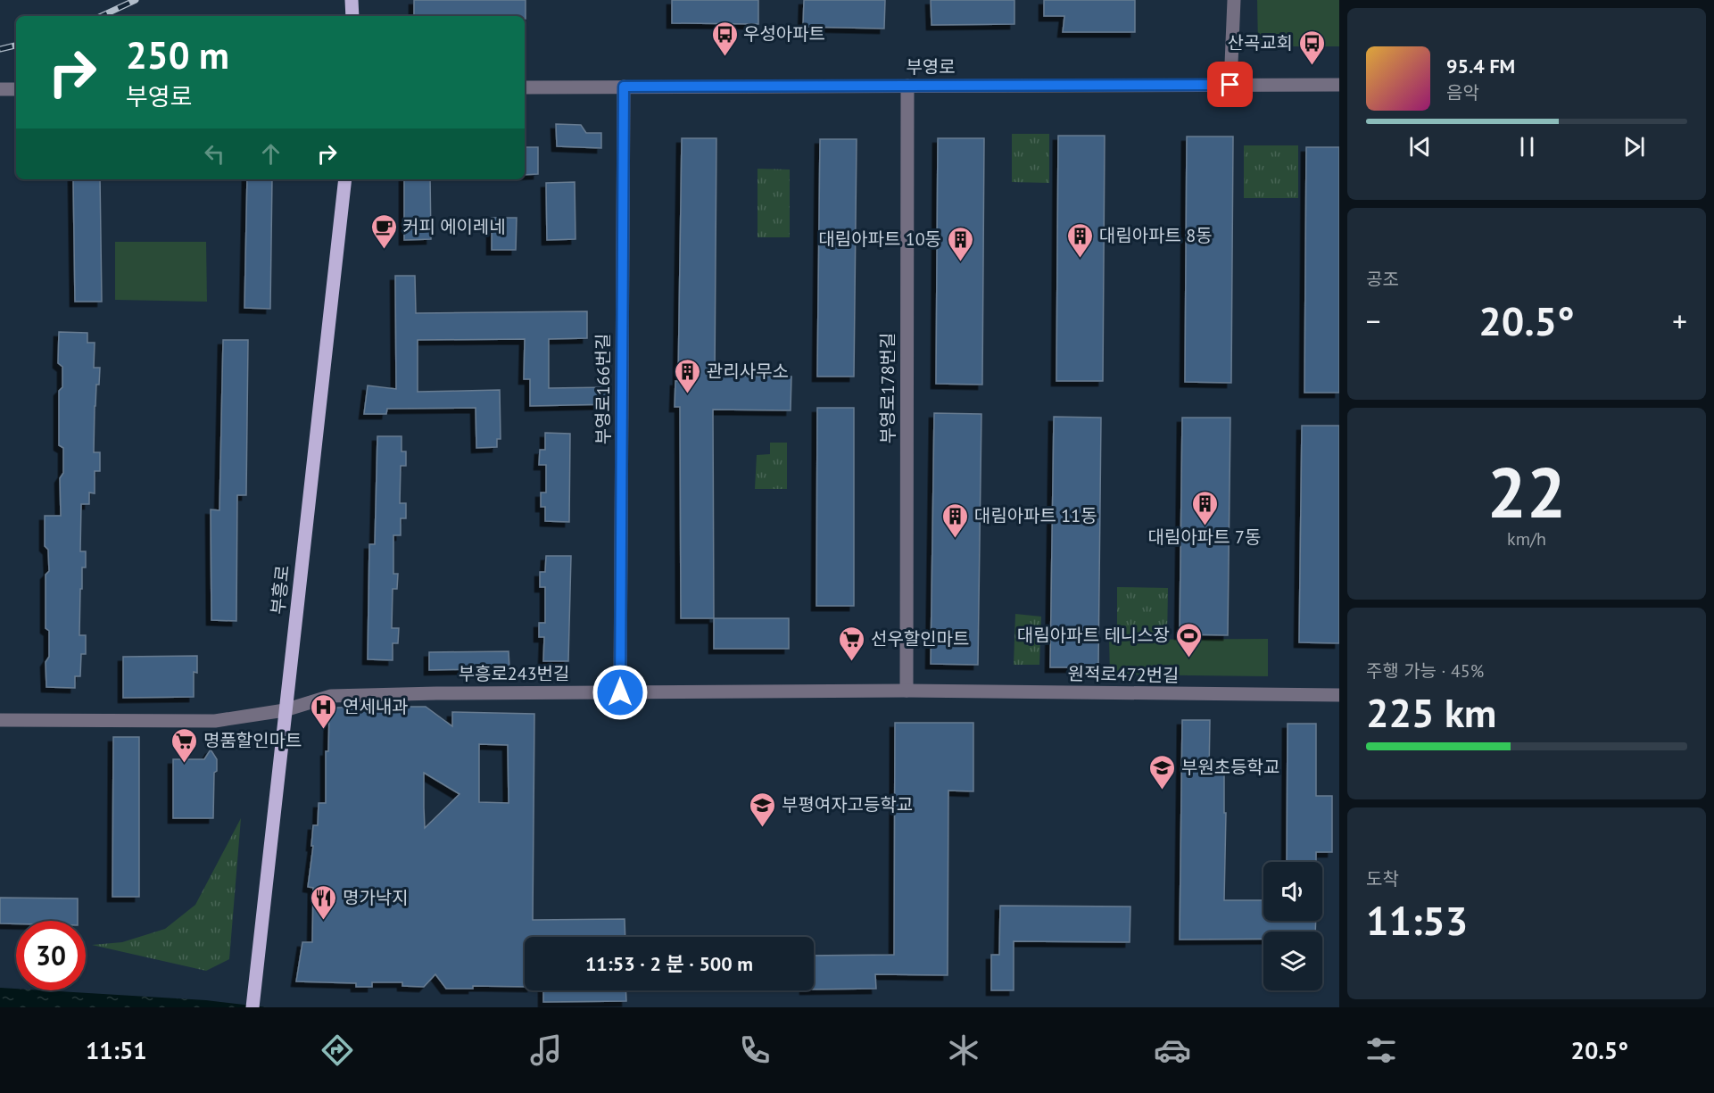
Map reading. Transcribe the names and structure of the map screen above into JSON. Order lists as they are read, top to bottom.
{
  "streets": {
    "main road": ["부흥로"],
    "street": [
      "부영로",
      "부영로178번길",
      "부영로166번길",
      "부흥로243번길",
      "원적로472번길"
    ]
  },
  "crossings": [
    ["부영로", "부영로178번길"],
    ["부영로", "부영로166번길"],
    ["부영로178번길", "부흥로243번길"],
    ["부영로178번길", "원적로472번길"],
    ["부영로166번길", "부흥로243번길"],
    ["부흥로", "부흥로243번길"],
    ["부흥로243번길", "원적로472번길"]
  ],
  "places": {
    "bus stop": ["우성아파트", "산곡교회"],
    "cafe": ["커피 에이레네"],
    "building": [
      "대림아파트 8동",
      "대림아파트 10동",
      "관리사무소",
      "대림아파트 7동",
      "대림아파트 11동"
    ],
    "sports": ["대림아파트 테니스장"],
    "supermarket": ["선우할인마트", "명품할인마트"],
    "hospital": ["연세내과"],
    "school or university": ["부원초등학교", "부평여자고등학교"],
    "restaurant": ["명가낙지"]
  },
  "page": {
    "turn": ["250 m", "부영로"],
    "song": ["95.4 FM", "음악"],
    "tile": [
      "공조",
      ["22", "km/h"],
      ["주행 가능 · 45%", "225 km"],
      ["도착", "11:53"]
    ],
    "heat": ["−", "20.5°", "+"],
    "limit": "30",
    "trip": "11:53 · 2 분 · 500 m",
    "tabs": ["11:51", "20.5°"]
  }
}
